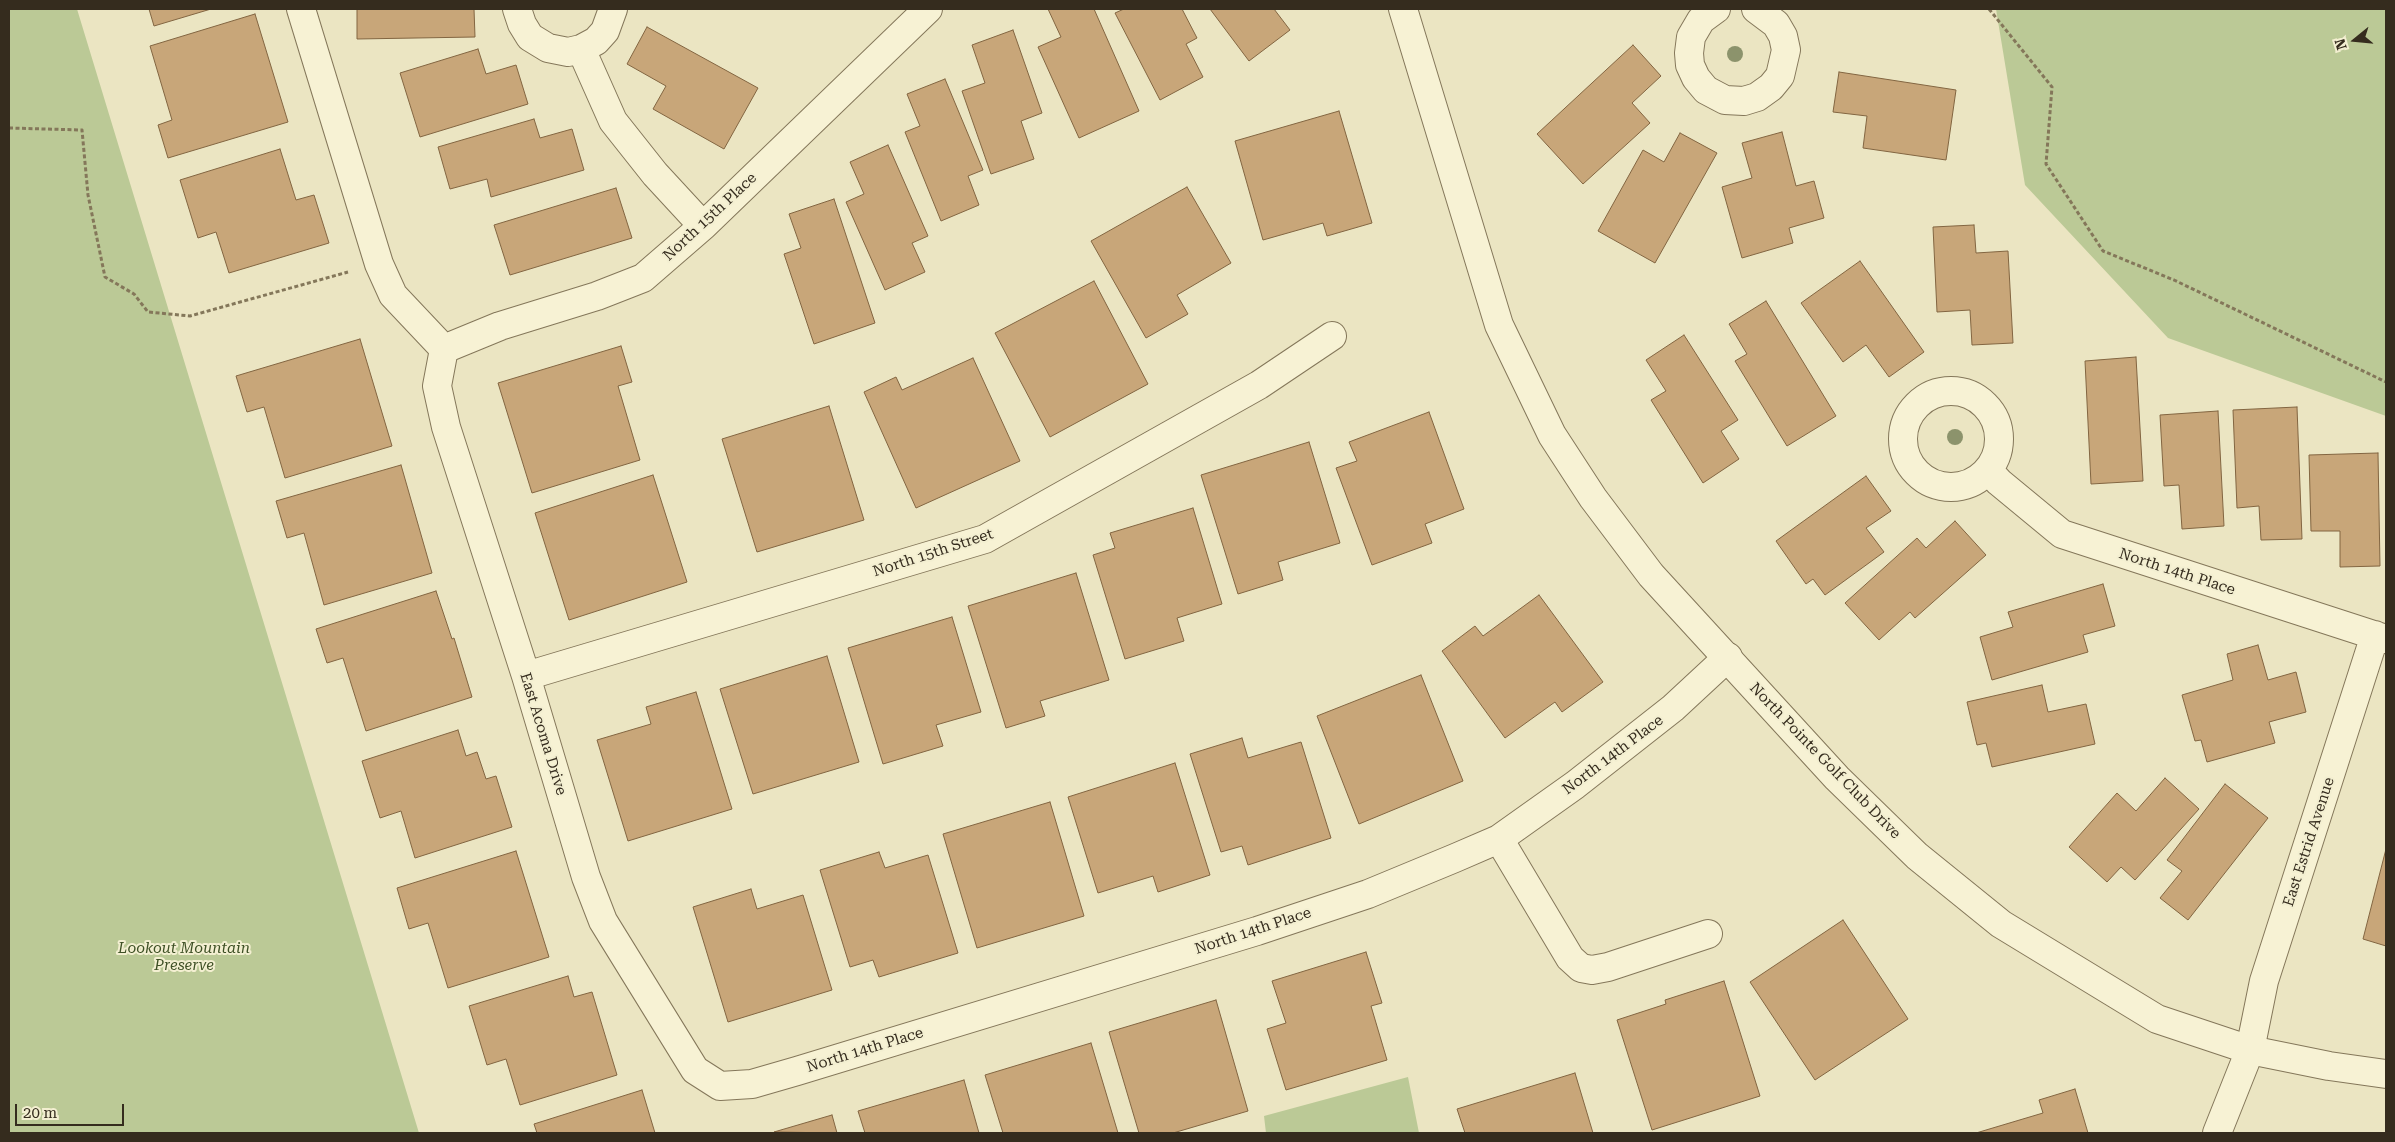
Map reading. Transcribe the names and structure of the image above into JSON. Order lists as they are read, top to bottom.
{
  "streets": {
    "street": [
      "North 15th Place",
      "North 15th Street",
      "North 14th Place",
      "East Acoma Drive",
      "North Pointe Golf Club Drive",
      "East Estrid Avenue"
    ]
  },
  "crossings": [
    ["North 15th Place", "East Acoma Drive"],
    ["North 15th Street", "East Acoma Drive"],
    ["North 14th Place", "East Acoma Drive"],
    ["North 14th Place", "North Pointe Golf Club Drive"],
    ["North 14th Place", "East Estrid Avenue"],
    ["North Pointe Golf Club Drive", "East Estrid Avenue"]
  ],
  "parks": ["Lookout Mountain Preserve"],
  "scale_bar": "20 m",
  "north": "left"
}
